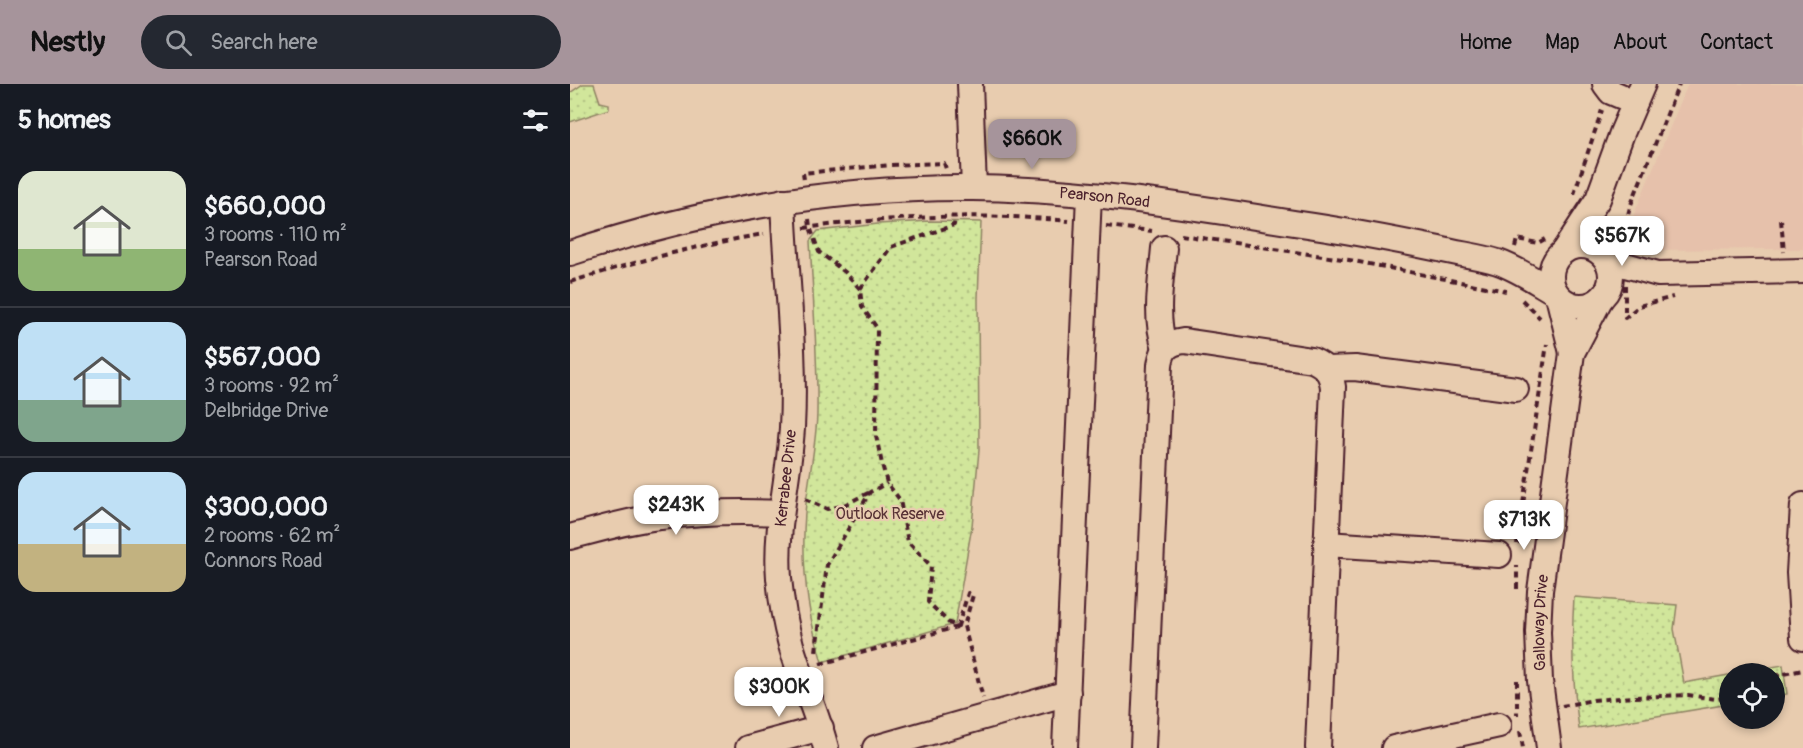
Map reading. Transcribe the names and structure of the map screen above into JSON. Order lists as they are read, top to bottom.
{
  "streets": {
    "street": ["Pearson Road", "Kerrabee Drive", "Galloway Drive"]
  },
  "crossings": [
    ["Pearson Road", "Kerrabee Drive"],
    ["Pearson Road", "Galloway Drive"]
  ],
  "parks": ["Outlook Reserve"],
  "page": {
    "header": "Nestly",
    "search": "Search here",
    "nav": [
      "Home",
      "Map",
      "About",
      "Contact"
    ],
    "heading": "5 homes",
    "price": [
      "$660K",
      "$567K",
      "$243K",
      "$713K",
      "$300K"
    ],
    "list": [
      {
        "name": "$660,000",
        "note": "3 rooms · 110 m² · Pearson Road"
      },
      {
        "name": "$567,000",
        "note": "3 rooms · 92 m² · Delbridge Drive"
      },
      {
        "name": "$300,000",
        "note": "2 rooms · 62 m² · Connors Road"
      }
    ]
  }
}
